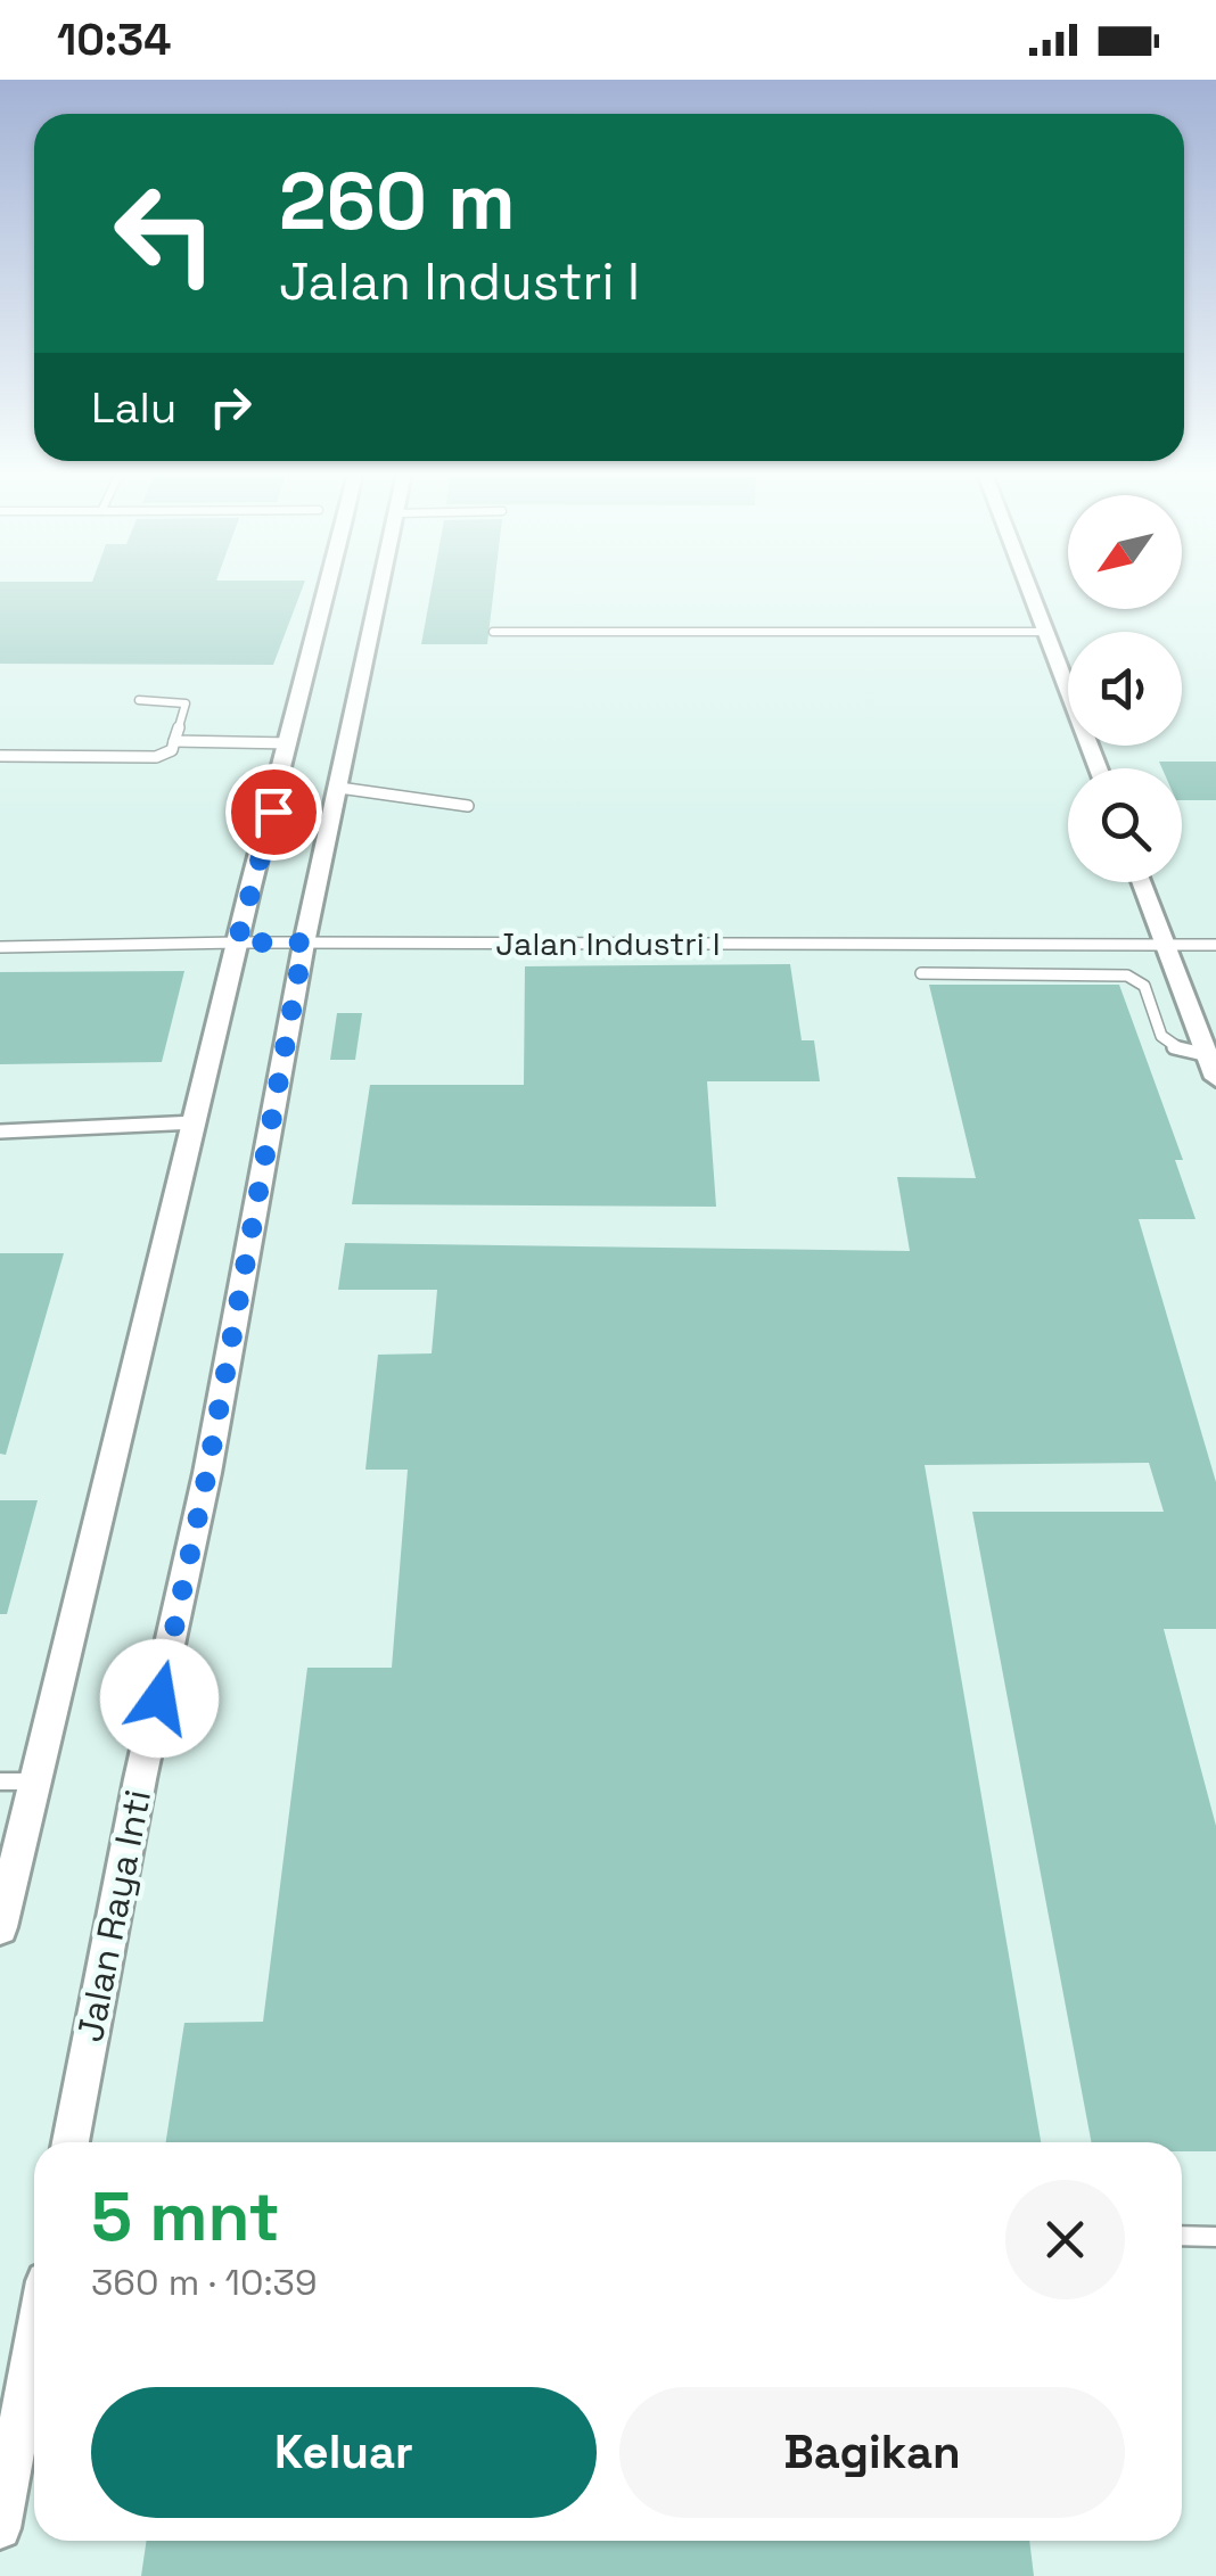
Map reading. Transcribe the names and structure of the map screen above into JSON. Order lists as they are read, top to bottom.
{
  "streets": {
    "street": ["Jalan Raya Inti"],
    "lane": ["Jalan Industri I"]
  },
  "crossings": [
    ["Jalan Industri I", "Jalan Raya Inti"]
  ],
  "north": "bottom left",
  "page": {
    "status": "10:34",
    "turn": ["260 m", "Jalan Industri I"],
    "then": "Lalu",
    "heading": ["5 mnt", "360 m · 10:39"],
    "buttons": ["Keluar", "Bagikan"]
  }
}
